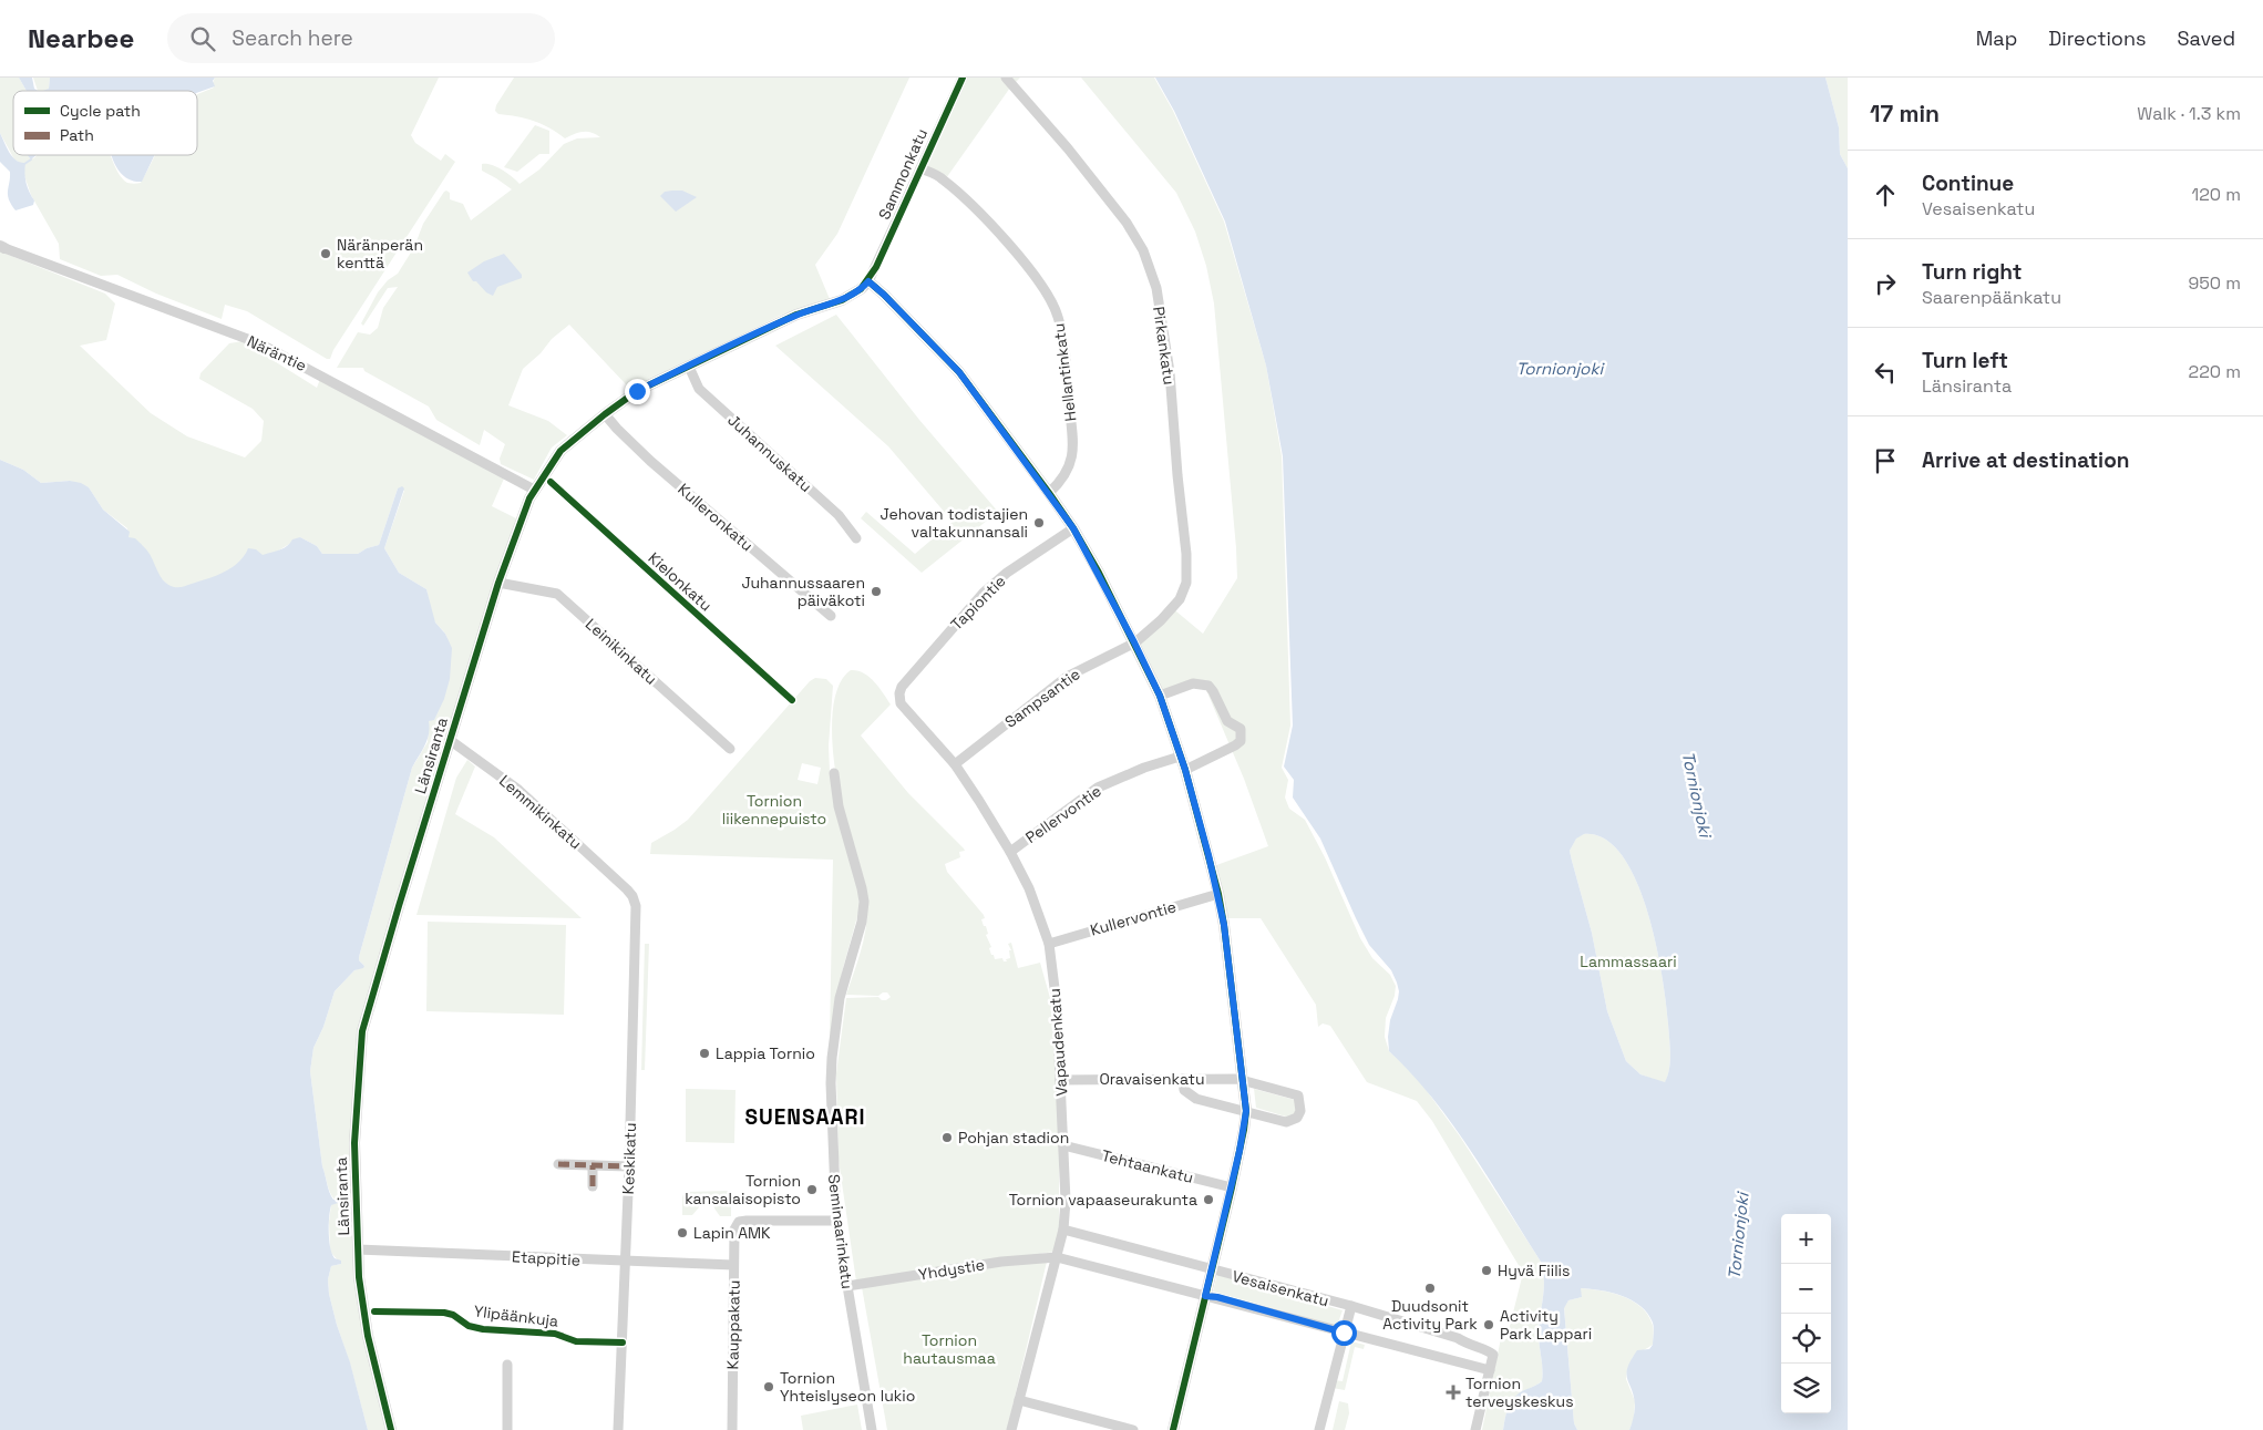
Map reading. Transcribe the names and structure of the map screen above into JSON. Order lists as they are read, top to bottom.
{
  "streets": {
    "street": [
      "Sammonkatu",
      "Pirkankatu",
      "Näräntie",
      "Hellantinkatu",
      "Juhannuskatu",
      "Kulleronkatu",
      "Tapiontie",
      "Leinikinkatu",
      "Sampsantie",
      "Länsiranta",
      "Lemmikinkatu",
      "Pellervontie",
      "Kullervontie",
      "Vapaudenkatu",
      "Oravaisenkatu",
      "Keskikatu",
      "Tehtaankatu",
      "Seminaarinkatu",
      "Etappitie",
      "Yhdystie",
      "Vesaisenkatu",
      "Kauppakatu"
    ],
    "cycle path": ["Kielonkatu", "Ylipäänkuja"]
  },
  "crossings": [
    ["Sammonkatu", "Hellantinkatu"],
    ["Sammonkatu", "Länsiranta"],
    ["Pirkankatu", "Sampsantie"],
    ["Näräntie", "Länsiranta"],
    ["Juhannuskatu", "Länsiranta"],
    ["Kulleronkatu", "Länsiranta"],
    ["Tapiontie", "Vapaudenkatu"],
    ["Leinikinkatu", "Länsiranta"],
    ["Sampsantie", "Vapaudenkatu"],
    ["Länsiranta", "Lemmikinkatu"],
    ["Länsiranta", "Etappitie"],
    ["Lemmikinkatu", "Keskikatu"],
    ["Pellervontie", "Vapaudenkatu"],
    ["Kullervontie", "Vapaudenkatu"],
    ["Vapaudenkatu", "Oravaisenkatu"],
    ["Vapaudenkatu", "Tehtaankatu"],
    ["Vapaudenkatu", "Yhdystie"],
    ["Vapaudenkatu", "Vesaisenkatu"],
    ["Keskikatu", "Etappitie"],
    ["Seminaarinkatu", "Yhdystie"],
    ["Seminaarinkatu", "Kauppakatu"],
    ["Etappitie", "Kauppakatu"],
    ["Yhdystie", "Vesaisenkatu"]
  ],
  "districts": ["SUENSAARI"],
  "water": ["Tornionjoki"],
  "parks": ["Tornion liikennepuisto", "Lammassaari", "Tornion hautausmaa"],
  "places": {
    "other": [
      "Näränperän kenttä",
      "Jehovan todistajien valtakunnansali",
      "Juhannussaaren päiväkoti",
      "Lappia Tornio",
      "Pohjan stadion",
      "Tornion kansalaisopisto",
      "Tornion vapaaseurakunta",
      "Lapin AMK",
      "Hyvä Fiilis",
      "Duudsonit Activity Park",
      "Activity Park Lappari",
      "Tornion Yhteislyseon lukio"
    ],
    "health": ["Tornion terveyskeskus"]
  },
  "legend": ["Cycle path", "Path"],
  "page": {
    "header": "Nearbee",
    "search": "Search here",
    "nav": ["Map", "Directions", "Saved"],
    "heading": ["17 min", "Walk · 1.3 km"],
    "list": [
      ["Continue", "Vesaisenkatu", "120 m"],
      ["Turn right", "Saarenpäänkatu", "950 m"],
      ["Turn left", "Länsiranta", "220 m"],
      "Arrive at destination"
    ],
    "map_buttons": ["+", "−"]
  }
}
